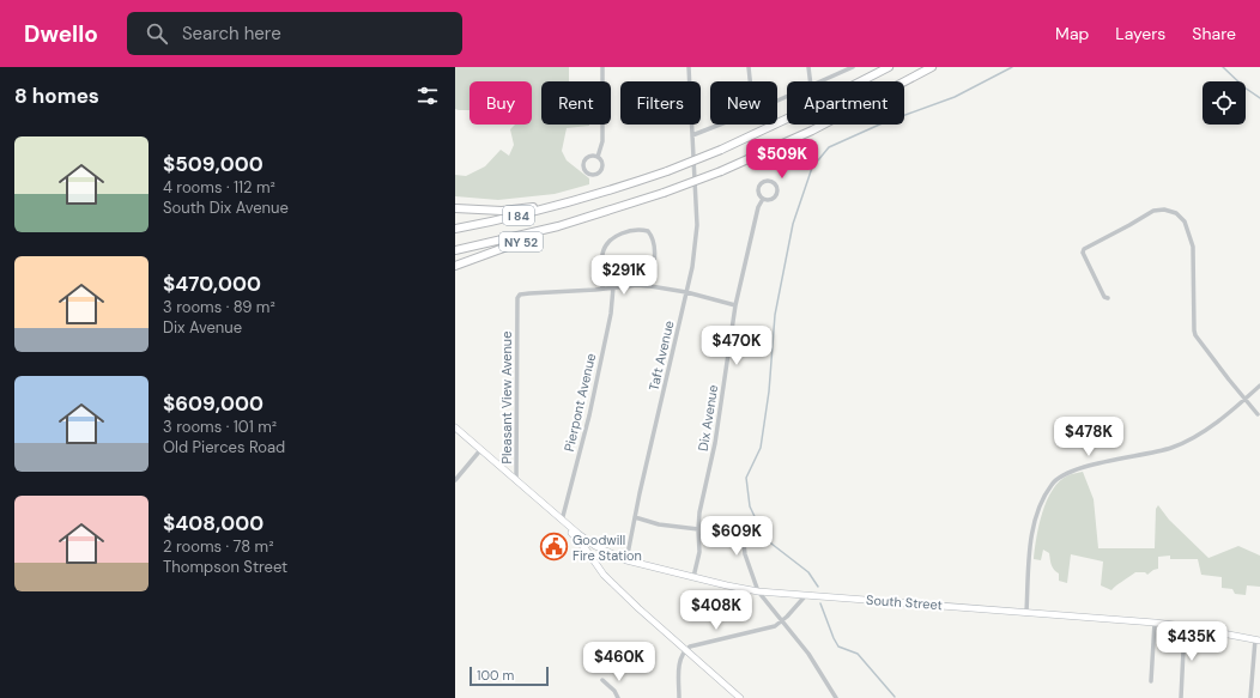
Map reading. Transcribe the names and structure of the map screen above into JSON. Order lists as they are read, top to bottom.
{
  "streets": {
    "highway": ["I 84", "NY 52"],
    "street": [
      "Taft Avenue",
      "Pleasant View Avenue",
      "Pierpont Avenue",
      "Dix Avenue",
      "South Street"
    ]
  },
  "crossings": [
    ["I 84", "NY 52"],
    ["Taft Avenue", "South Street"],
    ["Pierpont Avenue", "South Street"],
    ["Dix Avenue", "South Street"]
  ],
  "places": {
    "public building": ["Goodwill Fire Station"]
  },
  "scale_bar": "100 m",
  "page": {
    "header": "Dwello",
    "search": "Search here",
    "nav": ["Map", "Layers", "Share"],
    "heading": "8 homes",
    "chip": [
      "Buy",
      "Rent",
      "Filters",
      "New",
      "Apartment"
    ],
    "list": [
      {
        "name": "$509,000",
        "note": "4 rooms · 112 m² · South Dix Avenue"
      },
      {
        "name": "$470,000",
        "note": "3 rooms · 89 m² · Dix Avenue"
      },
      {
        "name": "$609,000",
        "note": "3 rooms · 101 m² · Old Pierces Road"
      },
      {
        "name": "$408,000",
        "note": "2 rooms · 78 m² · Thompson Street"
      }
    ],
    "price": [
      "$509K",
      "$291K",
      "$470K",
      "$478K",
      "$609K",
      "$408K",
      "$435K",
      "$460K"
    ],
    "scale": "100 m"
  }
}
